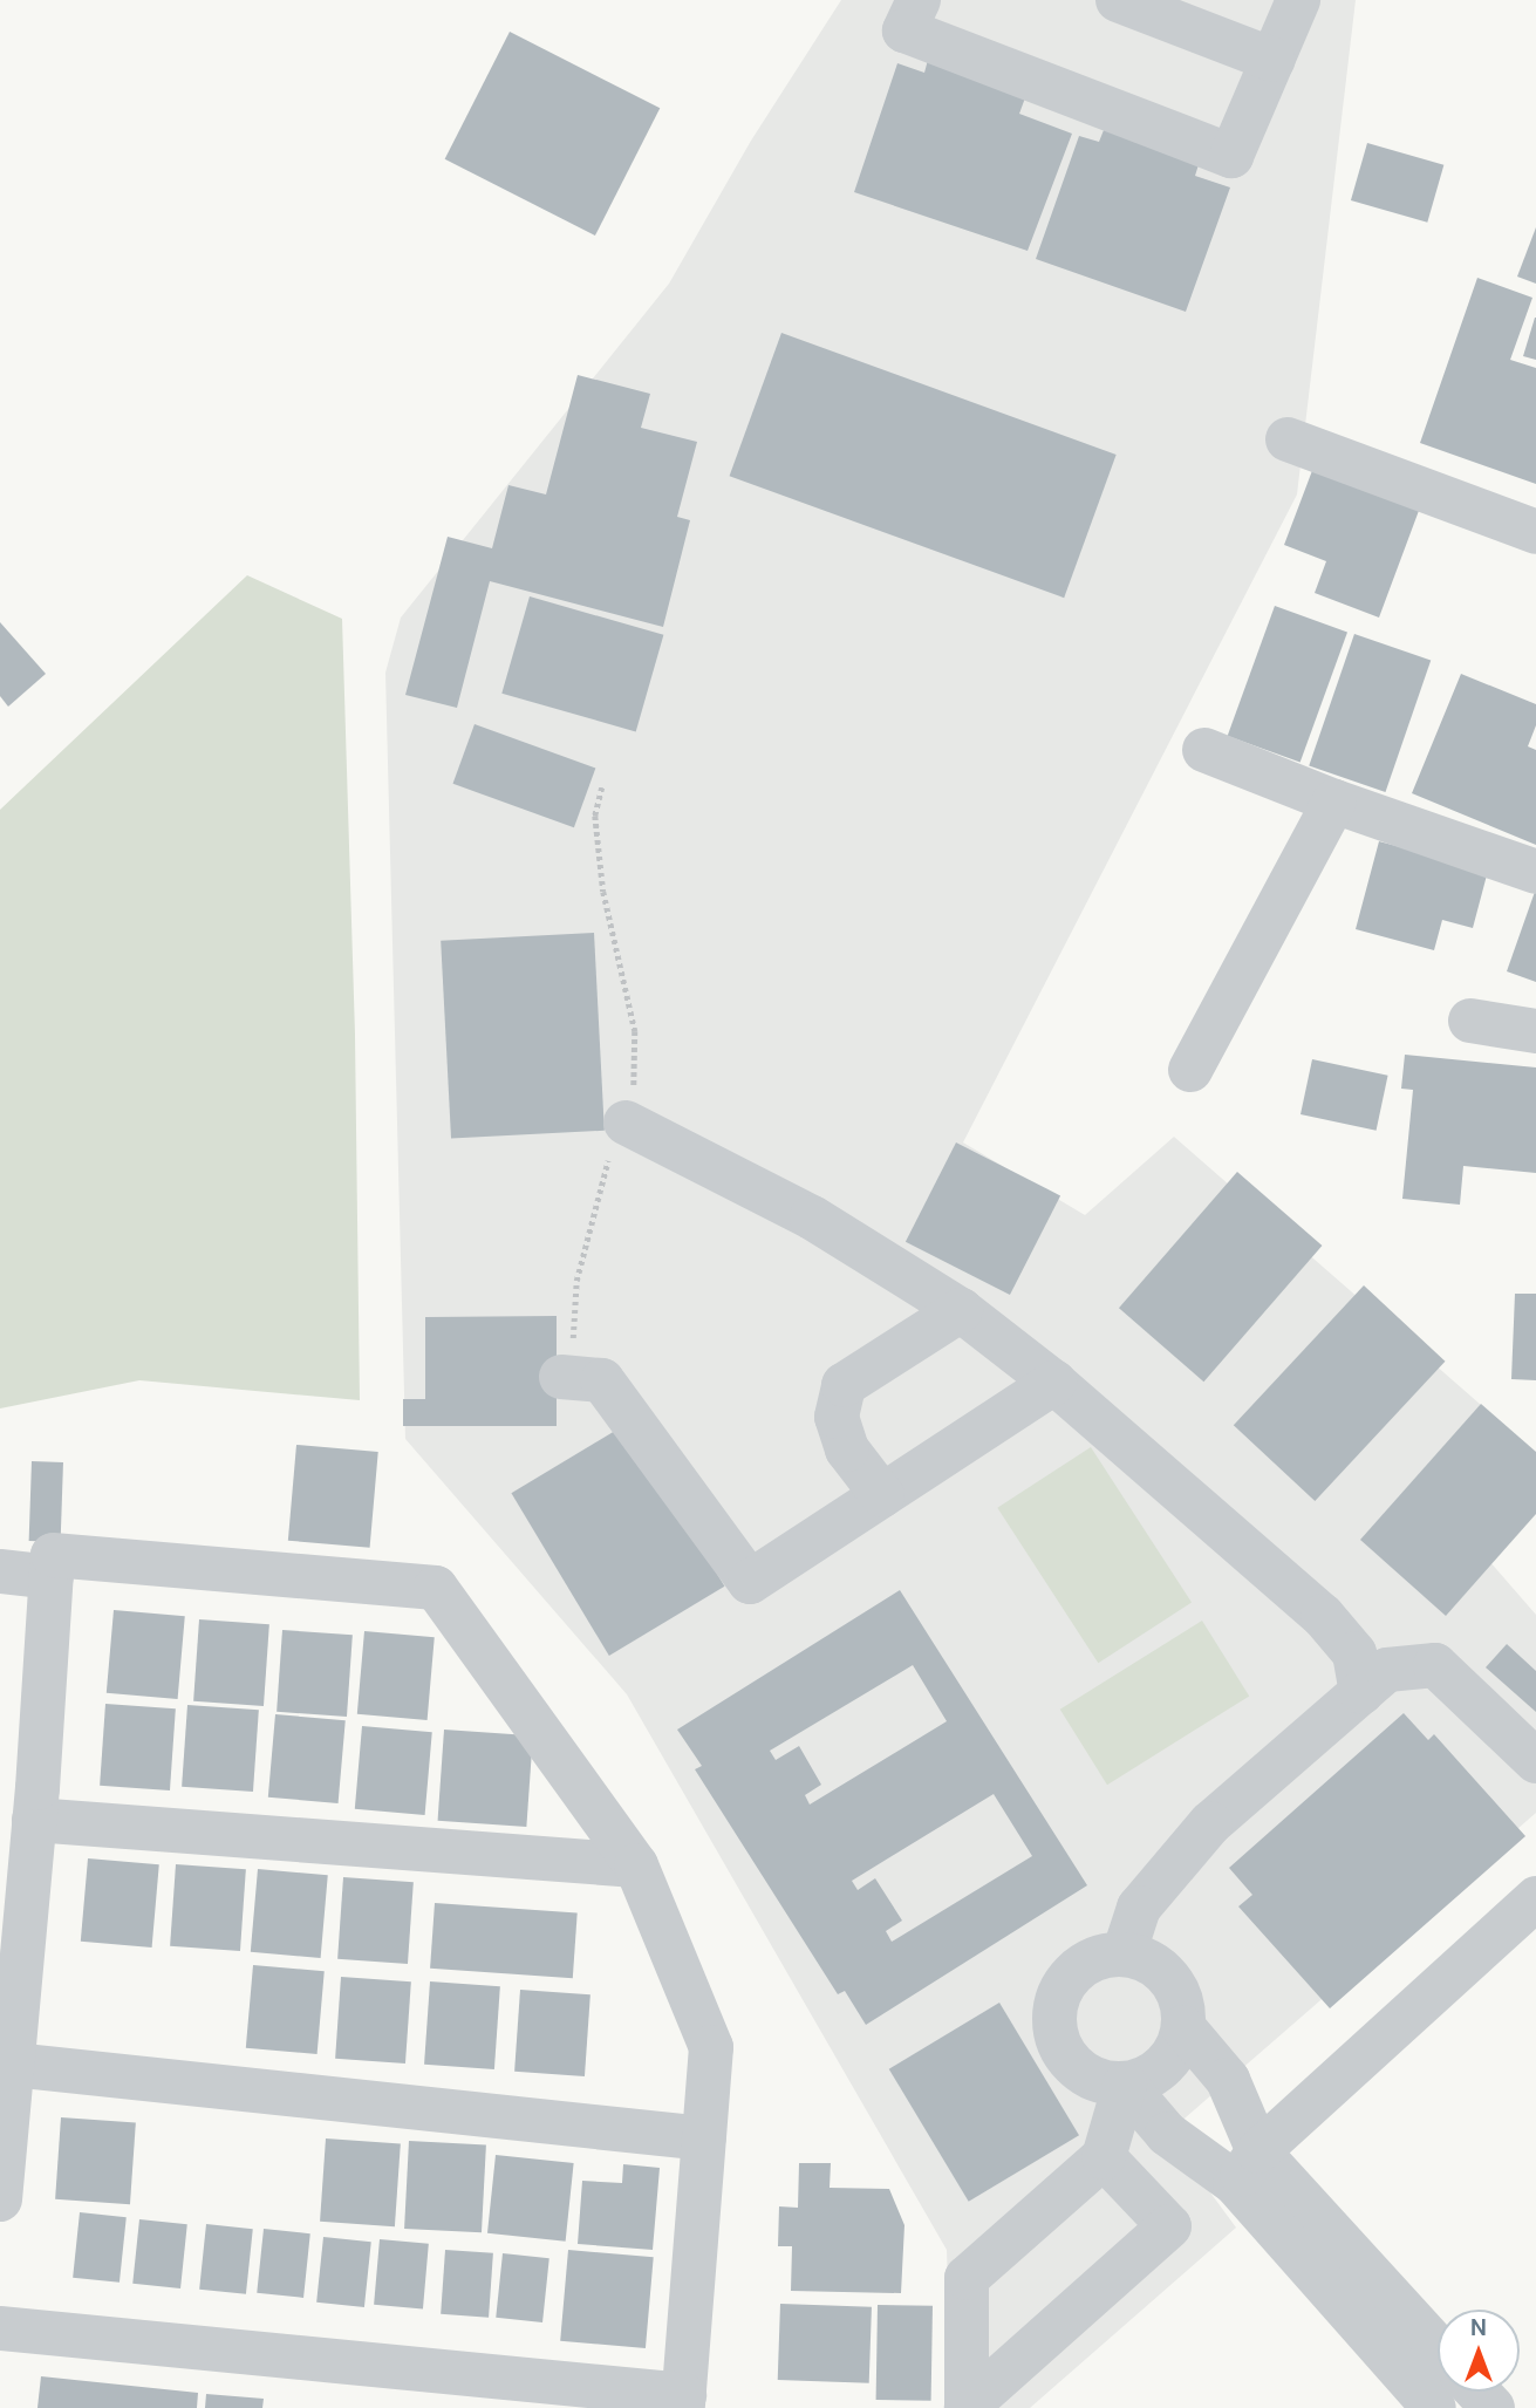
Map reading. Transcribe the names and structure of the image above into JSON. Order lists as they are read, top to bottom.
{
  "north": "top"
}
